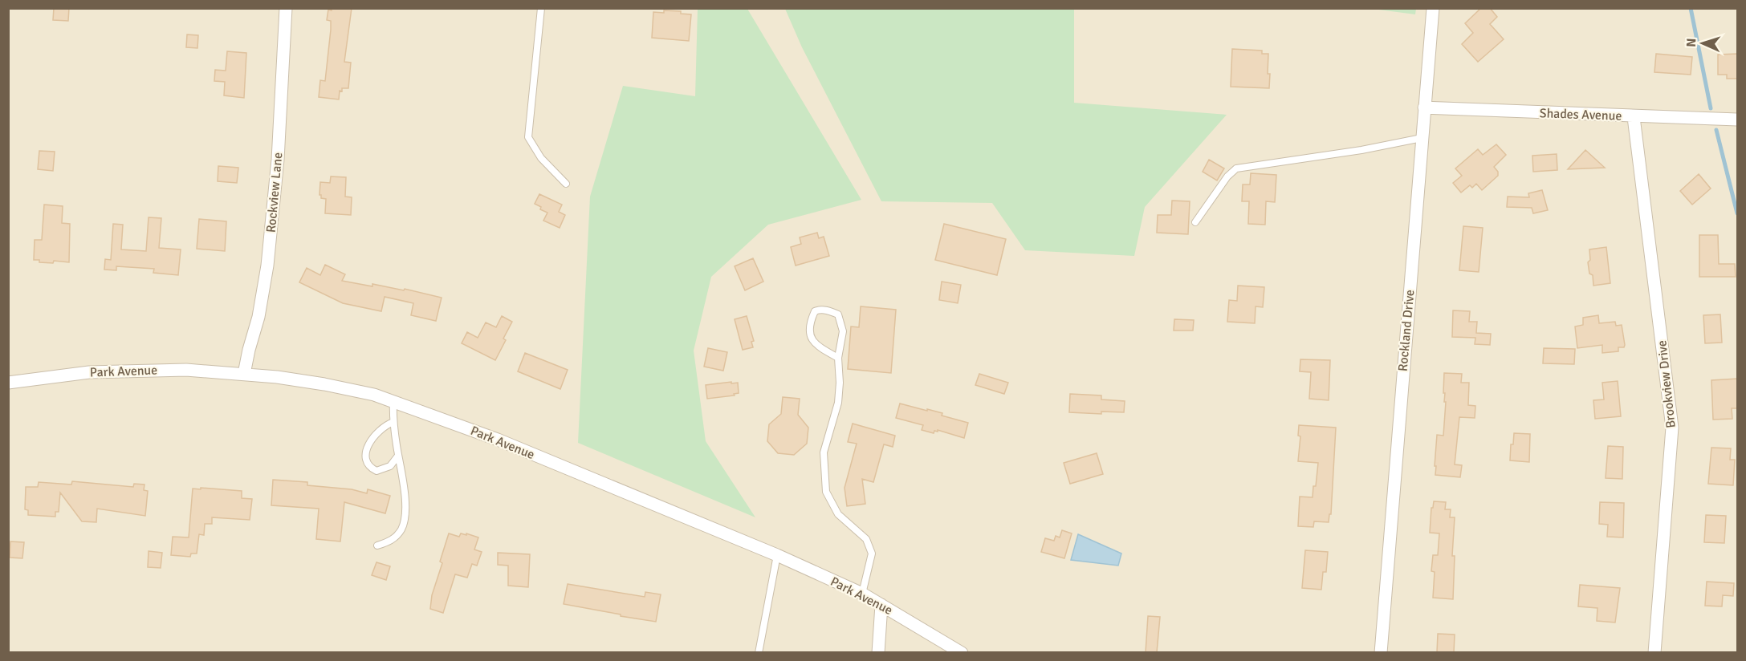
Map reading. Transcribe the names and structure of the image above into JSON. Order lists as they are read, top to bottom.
{
  "streets": {
    "street": [
      "Shades Avenue",
      "Rockview Lane",
      "Rockland Drive",
      "Park Avenue",
      "Brookview Drive"
    ]
  },
  "crossings": [
    ["Shades Avenue", "Rockland Drive"],
    ["Shades Avenue", "Brookview Drive"],
    ["Rockview Lane", "Park Avenue"]
  ],
  "north": "left"
}
